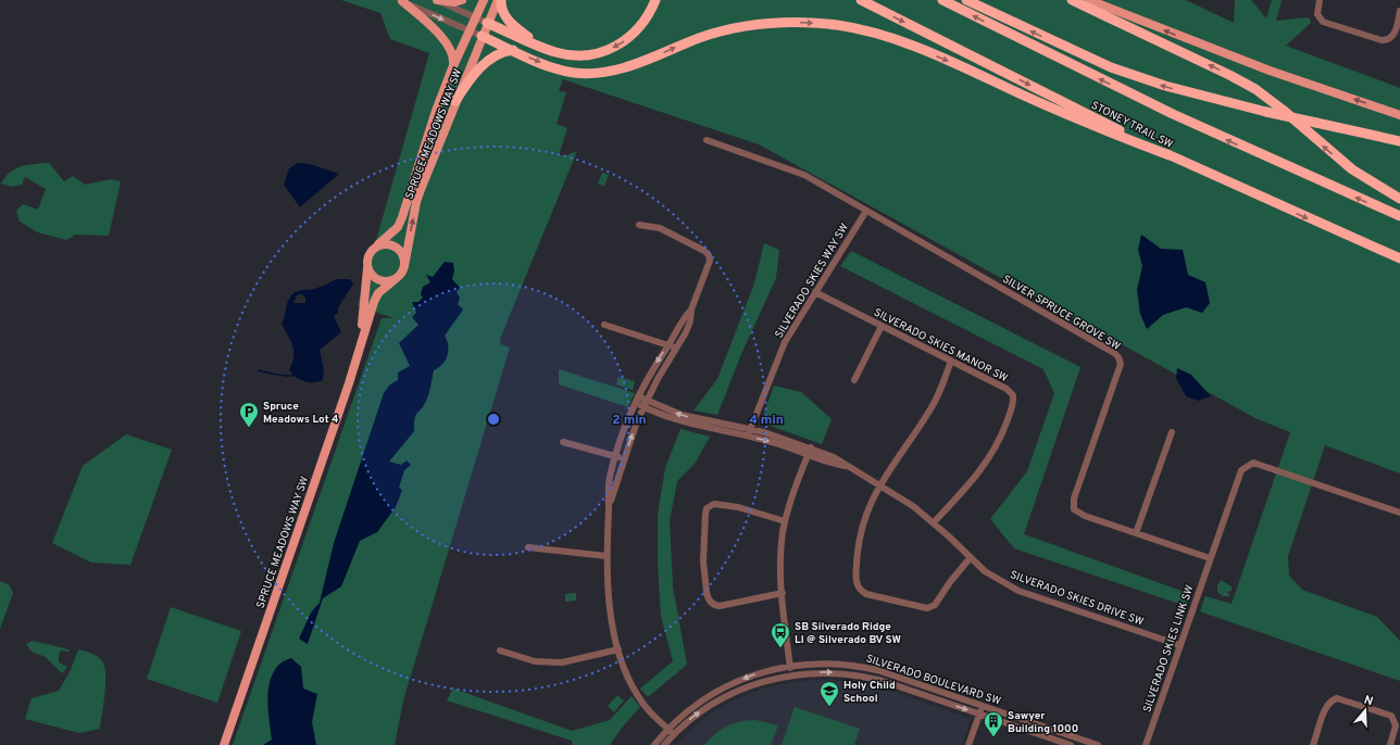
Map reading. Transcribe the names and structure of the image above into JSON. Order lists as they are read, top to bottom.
{
  "streets": {
    "highway": ["STONEY TRAIL SW"],
    "main road": ["SPRUCE MEADOWS WAY SW"],
    "street": [
      "SILVERADO SKIES WAY SW",
      "SILVER SPRUCE GROVE SW",
      "SILVERADO SKIES MANOR SW",
      "SILVERADO SKIES DRIVE SW",
      "SILVERADO SKIES LINK SW",
      "SILVERADO BOULEVARD SW"
    ]
  },
  "crossings": [
    ["SILVERADO SKIES WAY SW", "SILVER SPRUCE GROVE SW"],
    ["SILVERADO SKIES WAY SW", "SILVERADO SKIES MANOR SW"],
    ["SILVERADO SKIES WAY SW", "SILVERADO SKIES DRIVE SW"],
    ["SILVER SPRUCE GROVE SW", "SILVERADO SKIES LINK SW"],
    ["SILVERADO SKIES MANOR SW", "SILVERADO SKIES DRIVE SW"],
    ["SILVERADO SKIES DRIVE SW", "SILVERADO SKIES LINK SW"]
  ],
  "places": {
    "parking": ["Spruce Meadows Lot 4"],
    "bus stop": ["SB Silverado Ridge LI @ Silverado BV SW"],
    "school or university": ["Holy Child School"],
    "building": ["Sawyer Building 1000"]
  },
  "north": "top",
  "rings": ["2 min", "4 min"]
}
